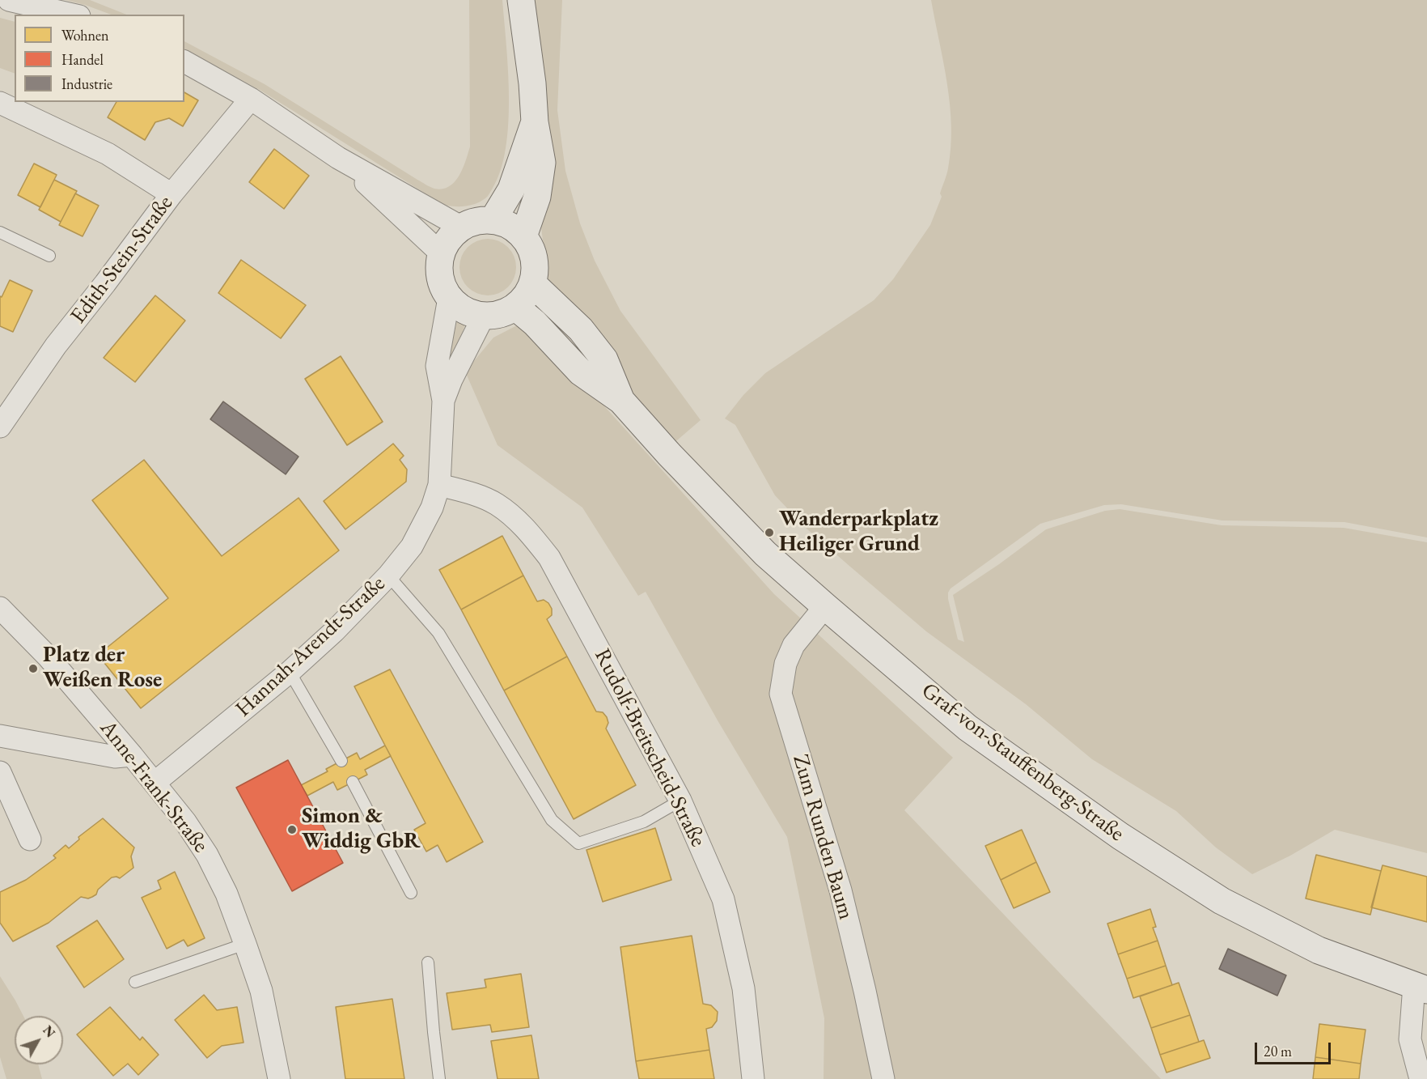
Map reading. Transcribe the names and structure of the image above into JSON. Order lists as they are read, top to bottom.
{
  "streets": {
    "street": [
      "Edith-Stein-Straße",
      "Hannah-Arendt-Straße",
      "Rudolf-Breitscheid-Straße",
      "Graf-von-Stauffenberg-Straße",
      "Anne-Frank-Straße",
      "Zum Runden Baum"
    ]
  },
  "crossings": [
    ["Hannah-Arendt-Straße", "Rudolf-Breitscheid-Straße"],
    ["Hannah-Arendt-Straße", "Graf-von-Stauffenberg-Straße"],
    ["Hannah-Arendt-Straße", "Anne-Frank-Straße"],
    ["Graf-von-Stauffenberg-Straße", "Zum Runden Baum"]
  ],
  "places": ["Wanderparkplatz Heiliger Grund", "Platz der Weißen Rose", "Simon & Widdig GbR"],
  "legend": ["Wohnen", "Handel", "Industrie"],
  "scale_bar": "20 m",
  "north": "top right"
}
